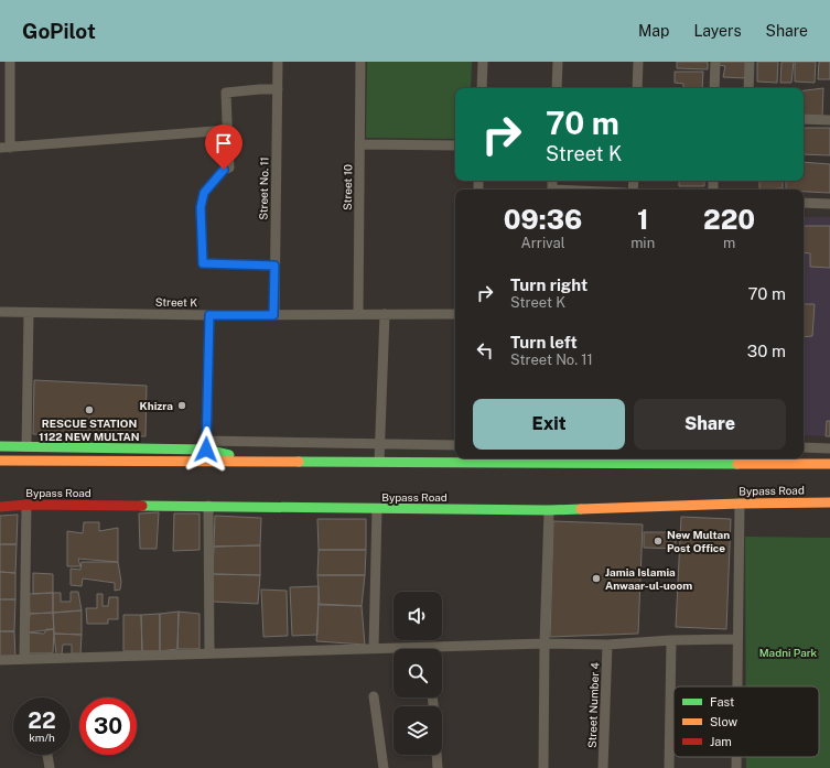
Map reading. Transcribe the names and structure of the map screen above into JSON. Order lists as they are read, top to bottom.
{
  "streets": {
    "main road": ["Bypass Road"],
    "street": [
      "Street 10",
      "Street No. 11",
      "Street K",
      "Street Number 4"
    ]
  },
  "crossings": [
    ["Street 10", "Street K"],
    ["Street No. 11", "Street K"]
  ],
  "parks": ["Madni Park"],
  "places": [
    "Khizra",
    "RESCUE STATION 1122 NEW MULTAN",
    "New Multan Post Office",
    "Jamia Islamia Anwaar-ul-uoom"
  ],
  "legend": ["Fast", "Slow", "Jam"],
  "page": {
    "header": "GoPilot",
    "nav": ["Map", "Layers", "Share"],
    "turn": ["70 m", "Street K"],
    "eta": [
      "09:36",
      "Arrival",
      "1",
      "min",
      "220",
      "m"
    ],
    "list": [
      {
        "name": "Turn right",
        "note": "Street K",
        "value": "70 m"
      },
      {
        "name": "Turn left",
        "note": "Street No. 11",
        "value": "30 m"
      }
    ],
    "buttons": ["Exit", "Share"],
    "speed": "22 km/h",
    "limit": "30"
  }
}
